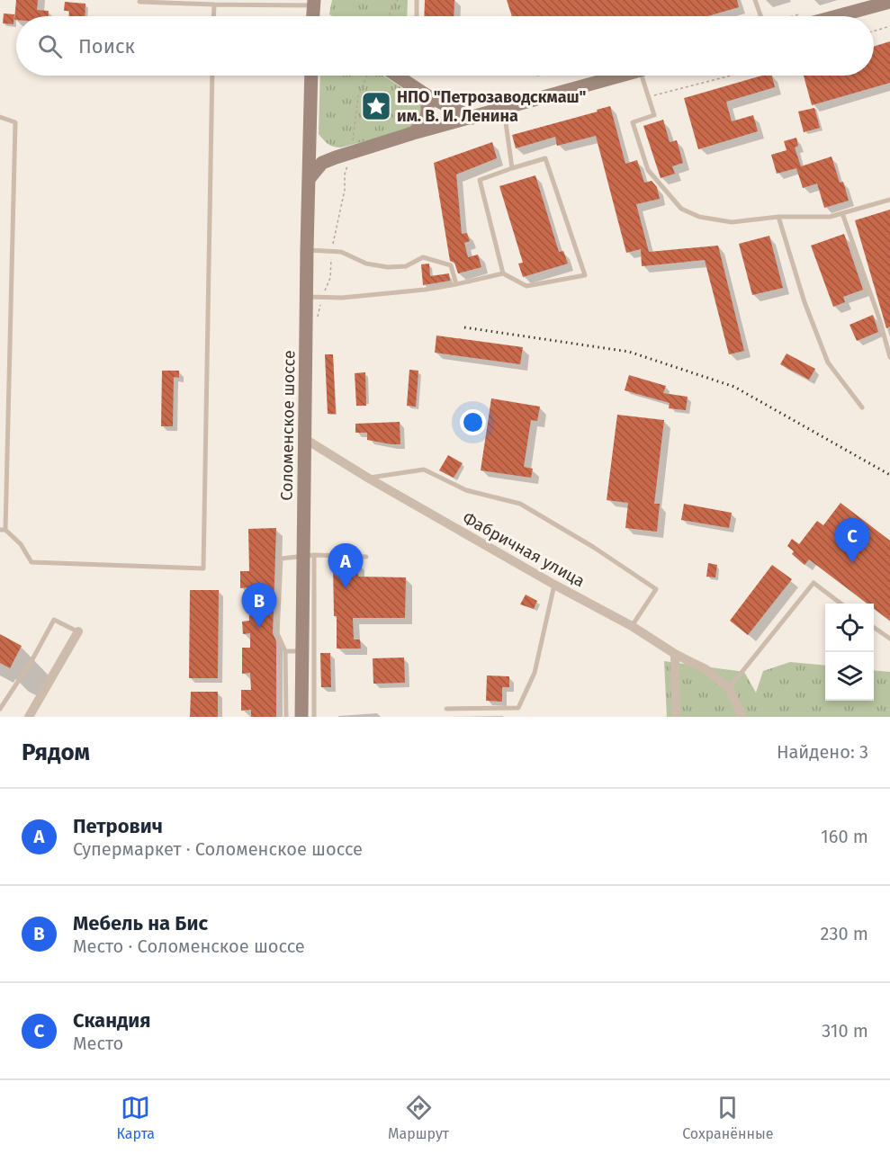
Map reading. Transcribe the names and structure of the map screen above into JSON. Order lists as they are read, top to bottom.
{
  "streets": {
    "main road": ["Соломенское шоссе"],
    "street": ["Фабричная улица"]
  },
  "crossings": [
    ["Соломенское шоссе", "Фабричная улица"]
  ],
  "places": {
    "place": ["НПО \"Петрозаводскмаш\" им. В. И. Ленина"]
  },
  "page": {
    "search": "Поиск",
    "pins": ["C", "A", "B"],
    "heading": ["Рядом", "Найдено: 3"],
    "list": [
      {
        "mark": "A",
        "name": "Петрович",
        "note": "Супермаркет · Соломенское шоссе",
        "value": "160 m"
      },
      {
        "mark": "B",
        "name": "Мебель на Бис",
        "note": "Место · Соломенское шоссе",
        "value": "230 m"
      },
      {
        "mark": "C",
        "name": "Скандия",
        "note": "Место",
        "value": "310 m"
      }
    ],
    "nav": ["Карта", "Маршрут", "Сохранённые"]
  }
}
